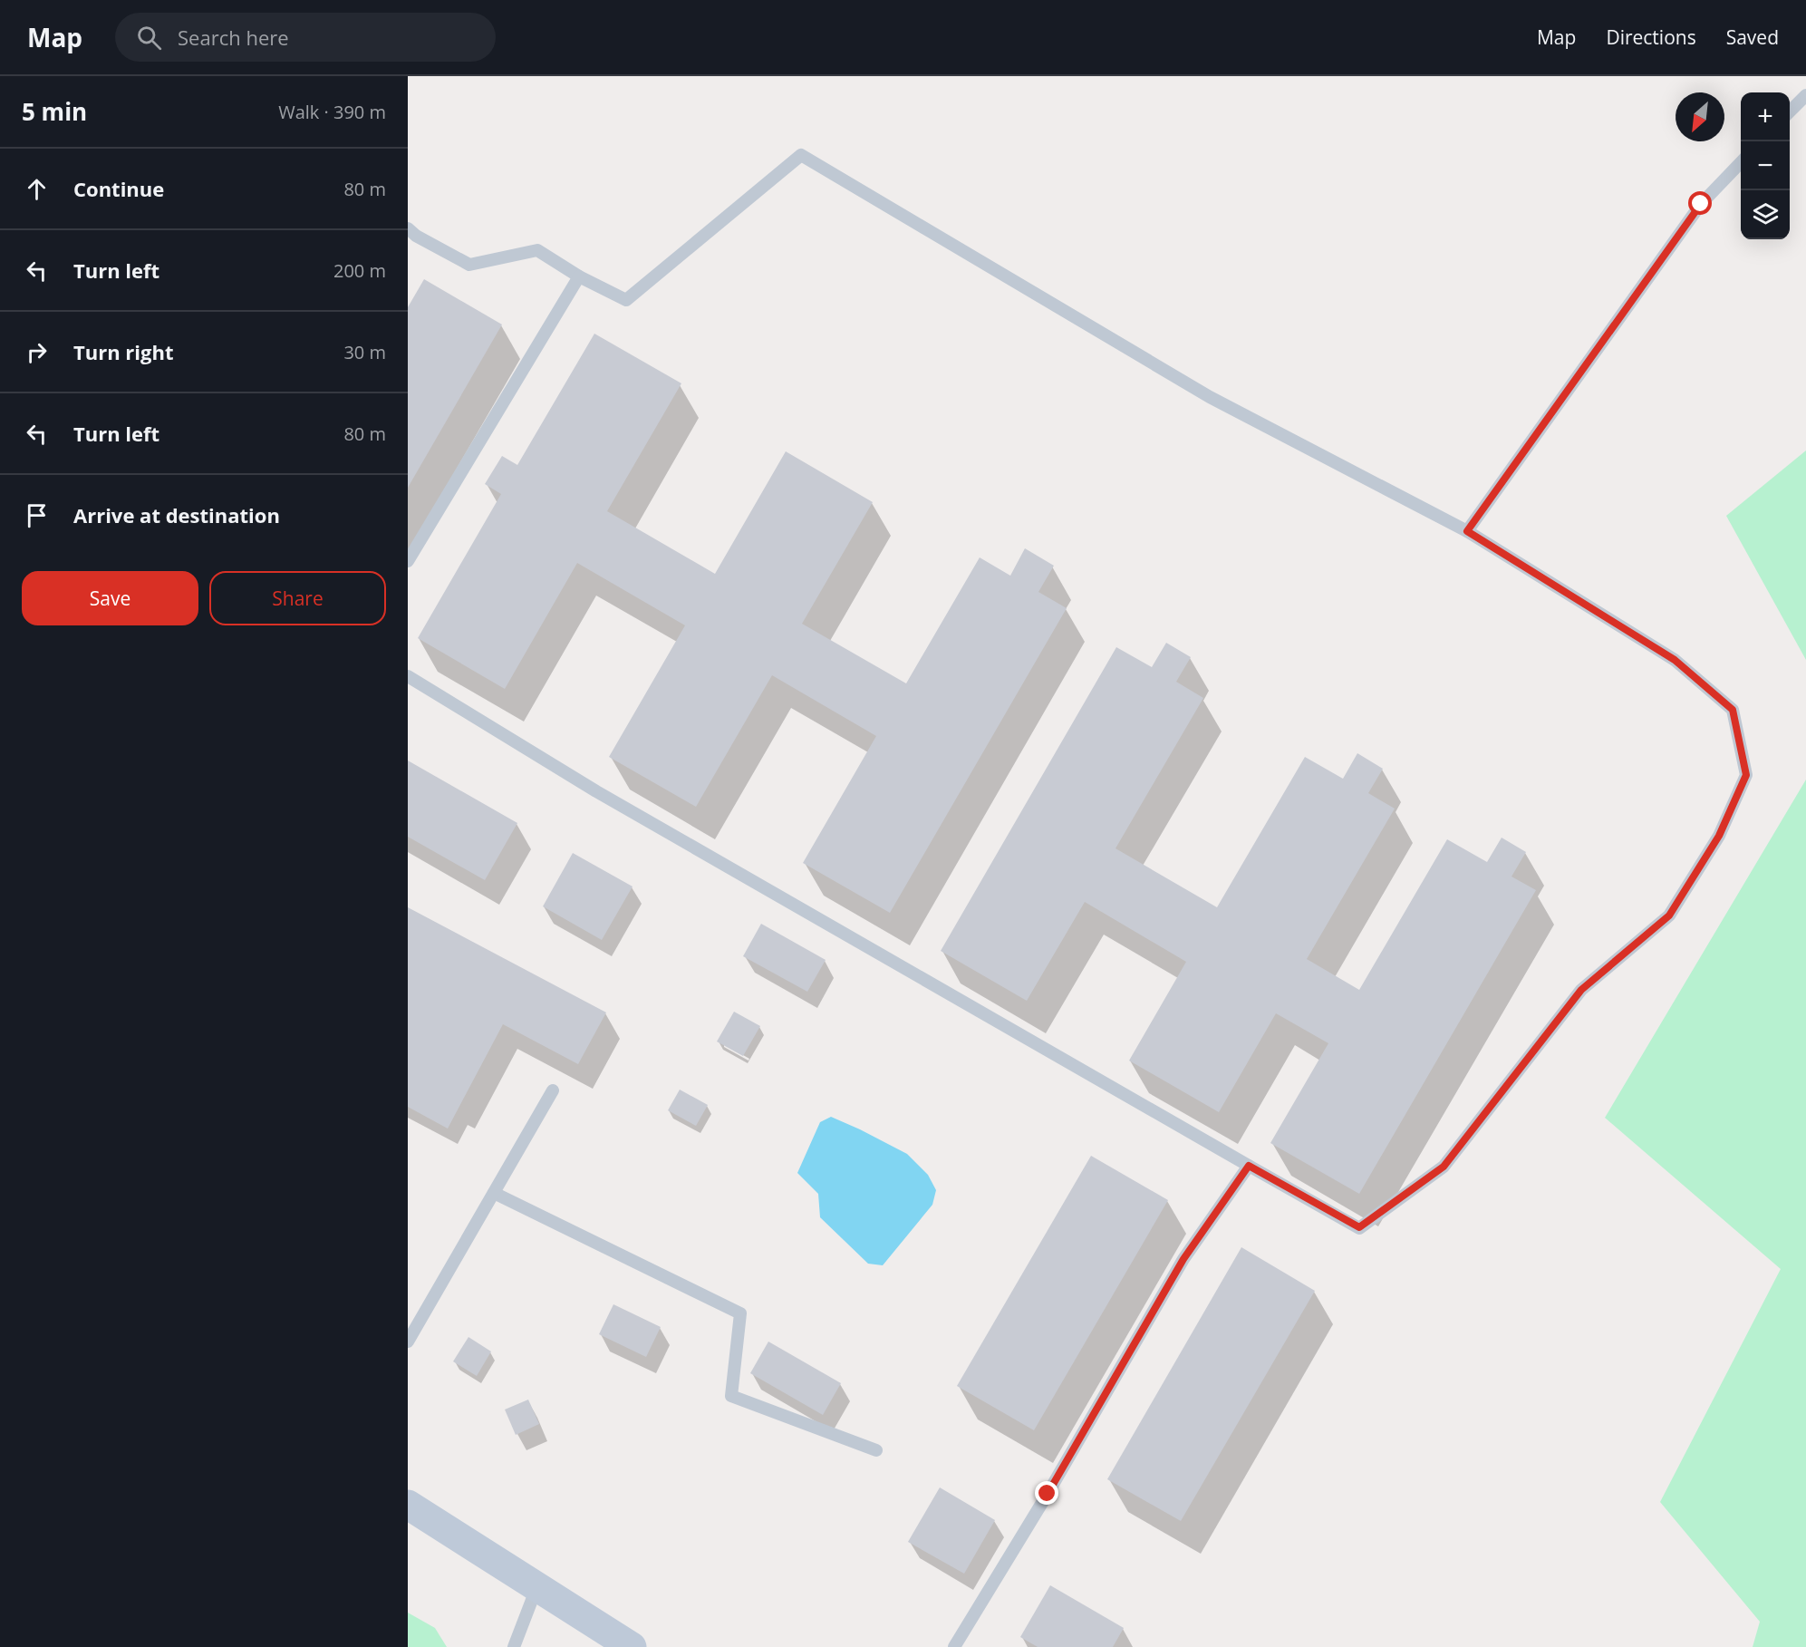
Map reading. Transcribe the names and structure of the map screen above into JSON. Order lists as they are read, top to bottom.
{
  "north": "bottom left",
  "page": {
    "header": "Map",
    "search": "Search here",
    "nav": ["Map", "Directions", "Saved"],
    "heading": ["5 min", "Walk · 390 m"],
    "map_buttons": ["+", "−"],
    "list": [
      ["Continue", "80 m"],
      ["Turn left", "200 m"],
      ["Turn right", "30 m"],
      ["Turn left", "80 m"],
      "Arrive at destination"
    ],
    "buttons": ["Save", "Share"]
  }
}
